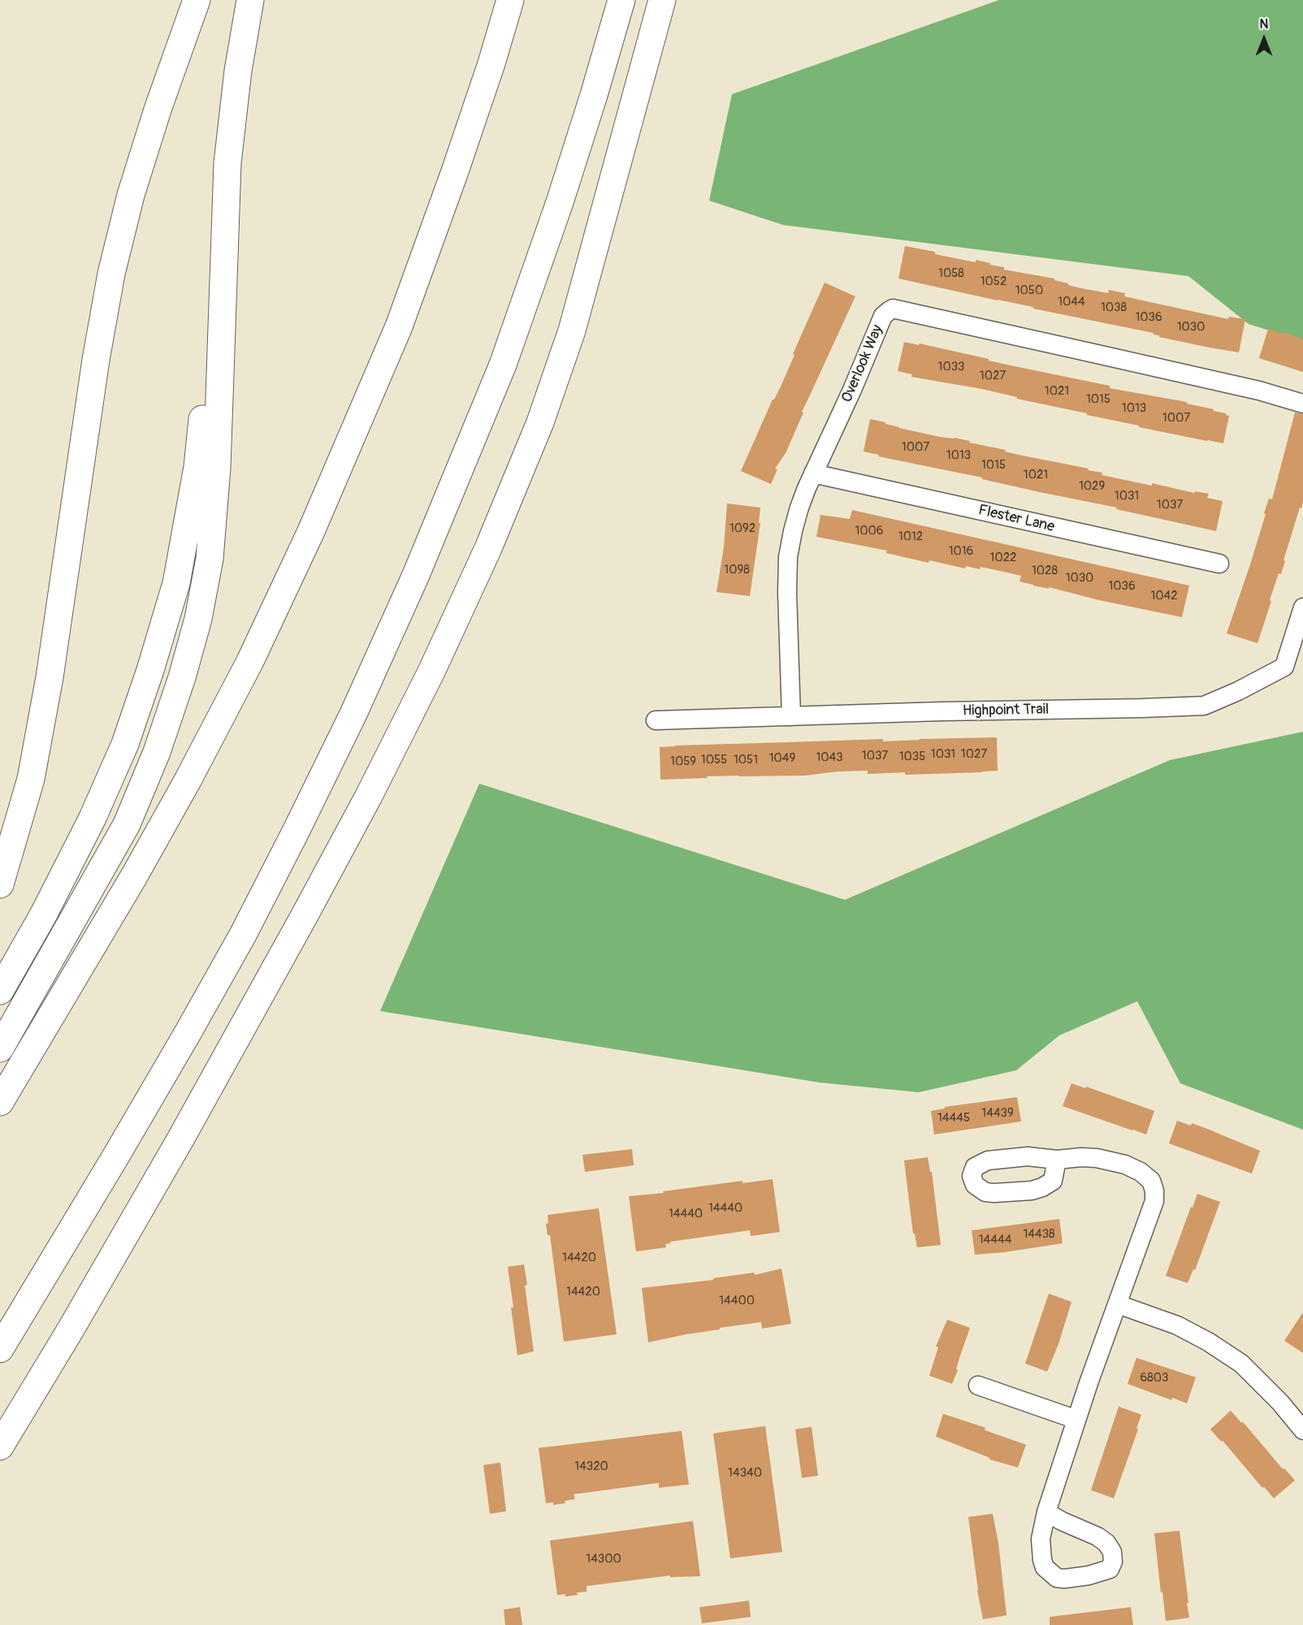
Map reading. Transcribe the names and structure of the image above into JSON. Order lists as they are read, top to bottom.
{
  "streets": {
    "street": ["Overlook Way", "Flester Lane", "Highpoint Trail"]
  },
  "crossings": [
    ["Overlook Way", "Flester Lane"],
    ["Overlook Way", "Highpoint Trail"]
  ],
  "house_numbers": [
    "1058",
    "1052",
    "1050",
    "1044",
    "1038",
    "1036",
    "1030",
    "1033",
    "1027",
    "1021",
    "1015",
    "1013",
    "1007",
    "1007",
    "1013",
    "1015",
    "1021",
    "1029",
    "1031",
    "1037",
    "1092",
    "1006",
    "1012",
    "1016",
    "1022",
    "1098",
    "1028",
    "1030",
    "1036",
    "1042",
    "1031",
    "1027",
    "1037",
    "1035",
    "1043",
    "1049",
    "1055",
    "1051",
    "1059",
    "14439",
    "14445",
    "14440",
    "14440",
    "14438",
    "14444",
    "14420",
    "14420",
    "14400",
    "6803",
    "14320",
    "14340",
    "14300"
  ],
  "north": "top"
}
